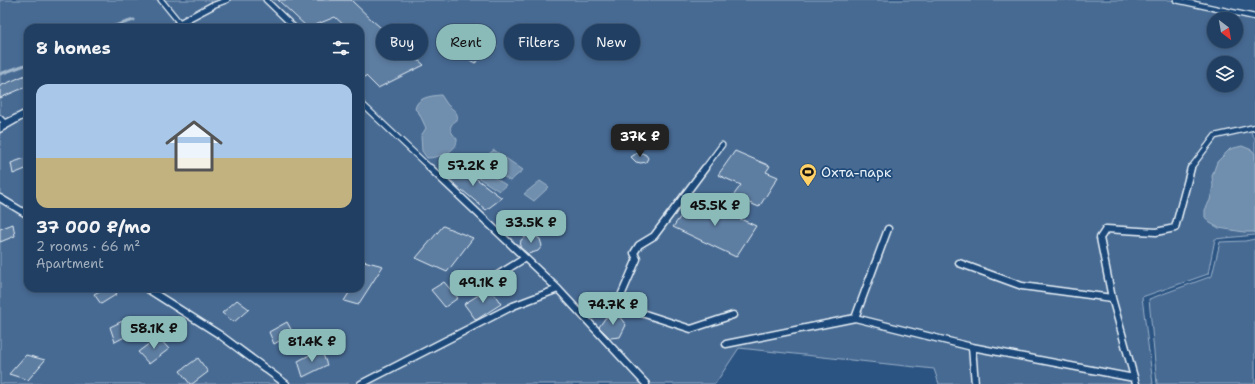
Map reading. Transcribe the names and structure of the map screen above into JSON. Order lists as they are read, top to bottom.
{
  "places": {
    "sports": ["Охта-парк"]
  },
  "north": "bottom right",
  "page": {
    "chip": [
      "Buy",
      "Rent",
      "Filters",
      "New"
    ],
    "heading": "8 homes",
    "list": [
      {
        "name": "37 000 ₽/mo",
        "note": "2 rooms · 66 m² · Apartment"
      }
    ],
    "price": [
      "37K ₽",
      "57.2K ₽",
      "45.5K ₽",
      "33.5K ₽",
      "49.1K ₽",
      "74.7K ₽",
      "58.1K ₽",
      "81.4K ₽"
    ]
  }
}
